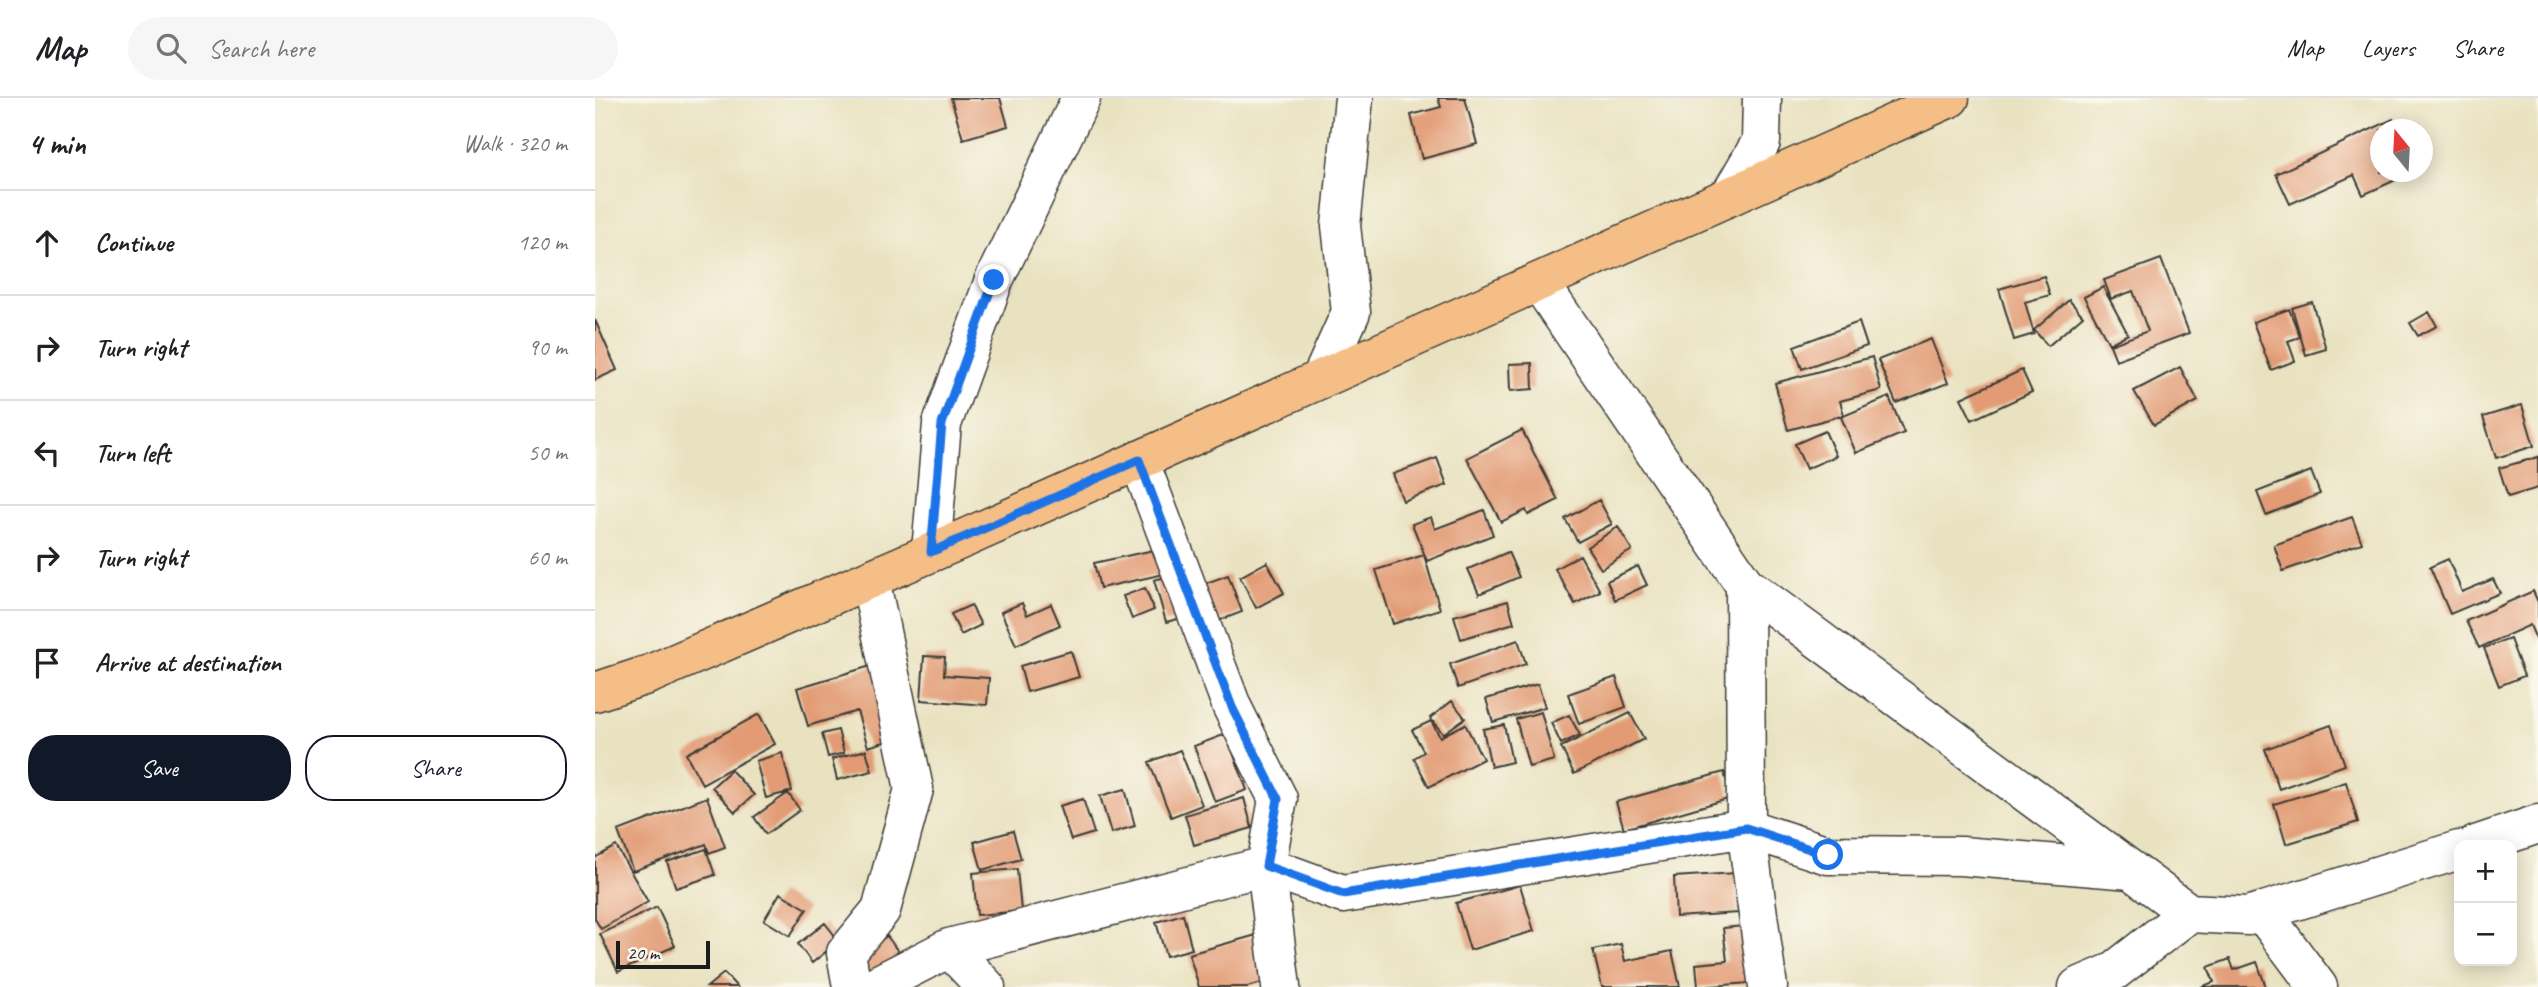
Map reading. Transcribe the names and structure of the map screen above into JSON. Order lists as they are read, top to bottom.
{
  "scale_bar": "20 m",
  "north": "top",
  "page": {
    "header": "Map",
    "search": "Search here",
    "nav": ["Map", "Layers", "Share"],
    "heading": ["4 min", "Walk · 320 m"],
    "list": [
      ["Continue", "120 m"],
      ["Turn right", "90 m"],
      ["Turn left", "50 m"],
      ["Turn right", "60 m"],
      "Arrive at destination"
    ],
    "buttons": ["Save", "Share"],
    "map_buttons": ["+", "−"],
    "scale": "20 m"
  }
}
